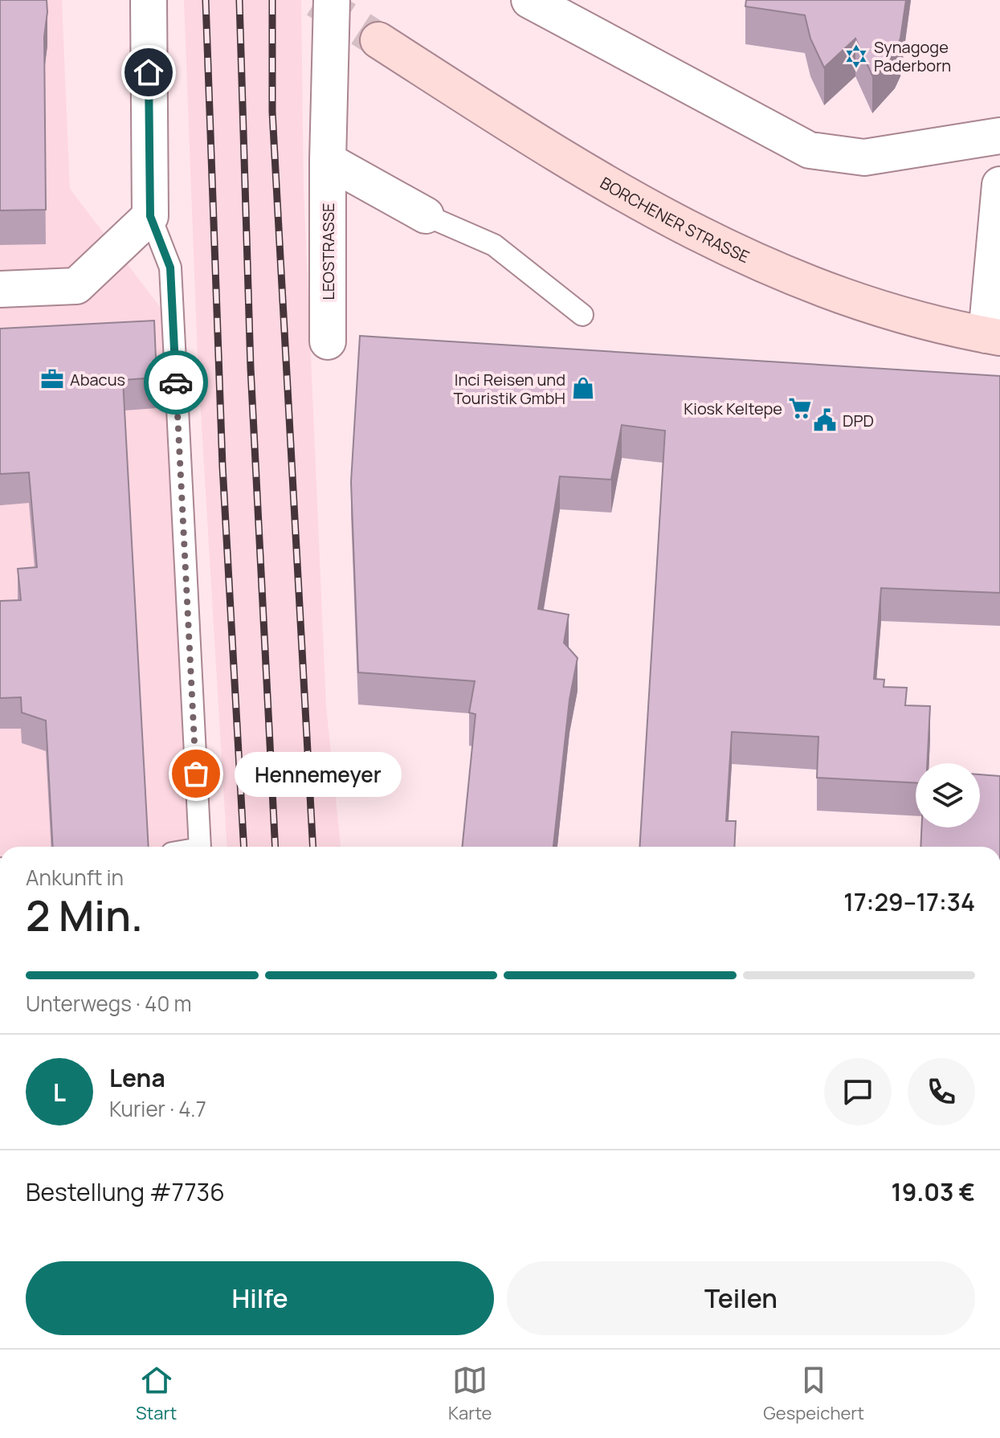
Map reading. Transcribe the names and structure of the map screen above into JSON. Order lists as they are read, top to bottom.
{
  "streets": {
    "main road": ["BORCHENER STRASSE"],
    "street": ["LEOSTRASSE"]
  },
  "places": {
    "synagogue": ["Synagoge Paderborn"],
    "office": ["Abacus"],
    "shop": ["Inci Reisen und Touristik GmbH"],
    "supermarket": ["Kiosk Keltepe"],
    "public building": ["DPD"],
    "other": ["Hennemeyer"]
  },
  "page": {
    "bubble": "Hennemeyer",
    "heading": ["2 Min.", "Ankunft in", "17:29–17:34"],
    "panel": [
      "Lena",
      "Kurier · 4.7",
      "Bestellung #7736",
      "19.03 €"
    ],
    "bar": "Unterwegs · 40 m",
    "round": "L",
    "buttons": ["Hilfe", "Teilen"],
    "tabs": ["Start", "Karte", "Gespeichert"]
  }
}
